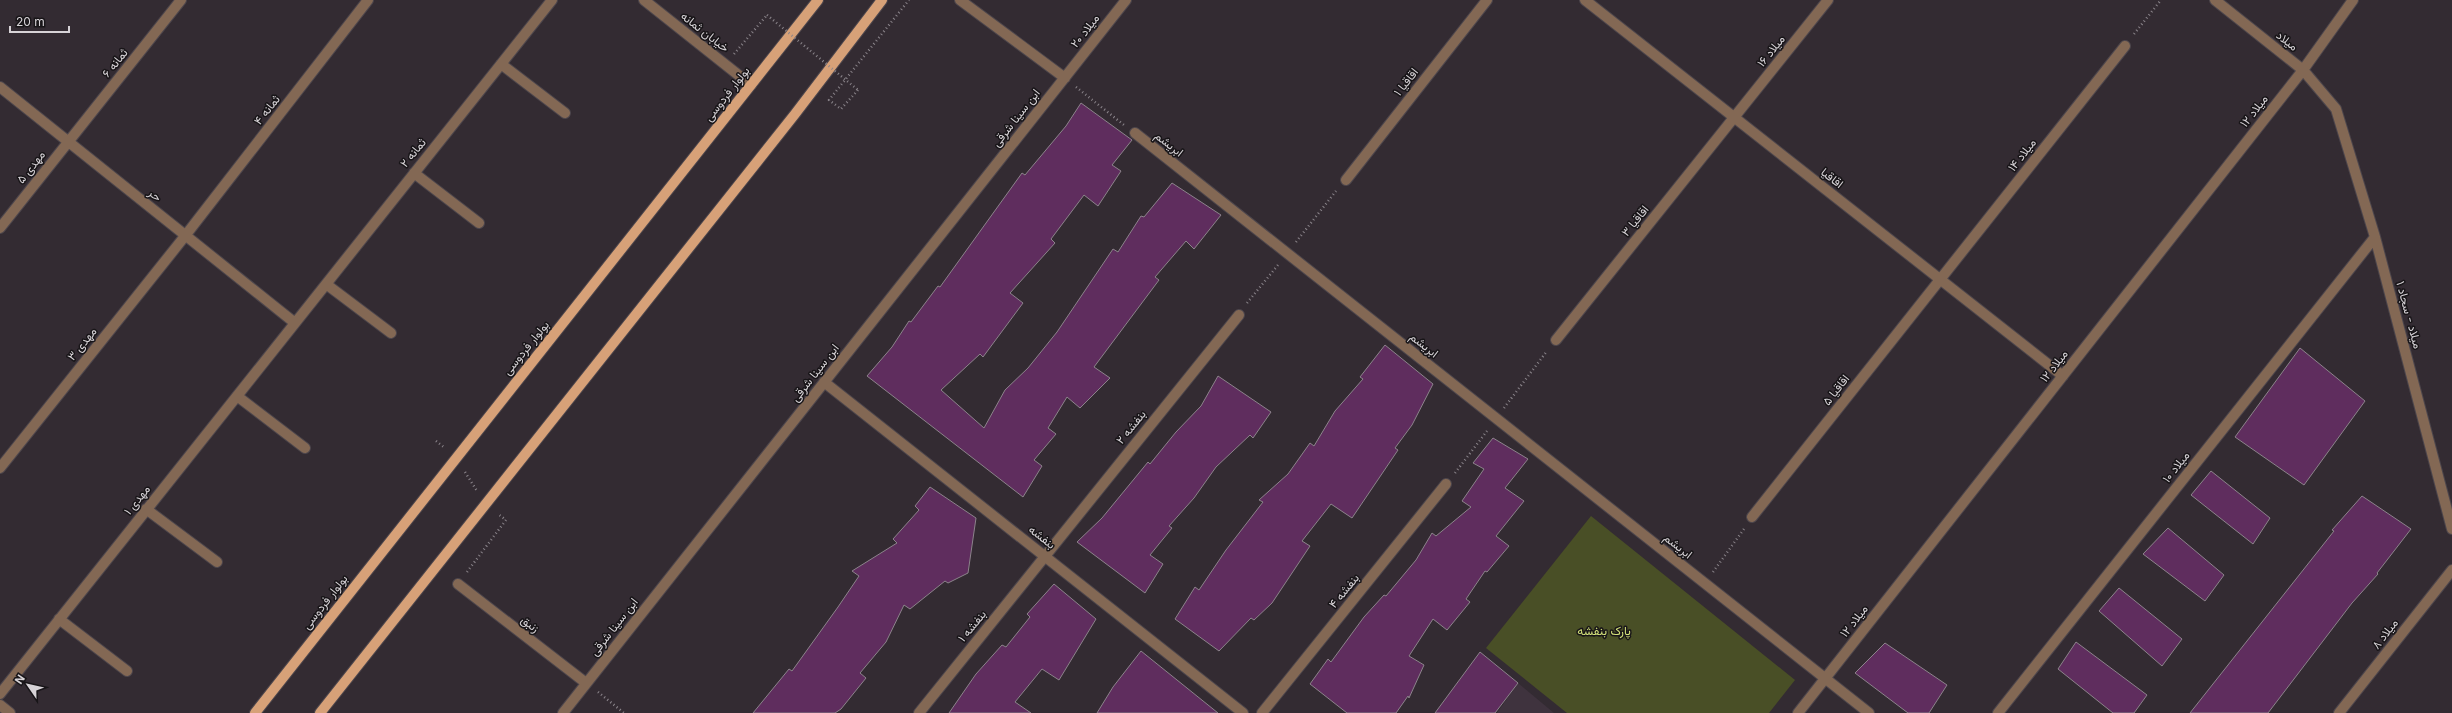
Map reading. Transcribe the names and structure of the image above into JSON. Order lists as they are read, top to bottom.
{
  "streets": {
    "main road": ["بولوار فردوسی"],
    "street": [
      "میلاد ۲۰",
      "خیابان ثمانه",
      "میلاد",
      "میلاد ۱۶",
      "ثمانه ۶",
      "اقاقیا ۱",
      "ثمانه ۴",
      "میلاد ۱۲",
      "ابن سینا شرقی",
      "ابریشم",
      "ثمانه ۲",
      "میلاد ۱۴",
      "مهدی ۵",
      "اقاقیا",
      "حر",
      "اقاقیا ۳",
      "میلاد - سجاد ۱",
      "مهدی ۳",
      "اقاقیا ۵",
      "بنفشه ۲",
      "میلاد ۱۰",
      "مهدی ۱",
      "بنفشه",
      "بنفشه ۴",
      "زنبق",
      "بنفشه ۱",
      "میلاد ۸"
    ]
  },
  "crossings": [
    ["میلاد ۲۰", "ابن سینا شرقی"],
    ["خیابان ثمانه", "بولوار فردوسی"],
    ["میلاد", "میلاد ۱۲"],
    ["میلاد", "میلاد - سجاد ۱"],
    ["میلاد ۱۶", "اقاقیا"],
    ["میلاد ۱۶", "اقاقیا ۳"],
    ["ثمانه ۶", "مهدی ۵"],
    ["ثمانه ۶", "حر"],
    ["ثمانه ۴", "حر"],
    ["ثمانه ۴", "مهدی ۳"],
    ["میلاد ۱۲", "ابریشم"],
    ["میلاد ۱۲", "اقاقیا"],
    ["ابن سینا شرقی", "بنفشه"],
    ["ابن سینا شرقی", "زنبق"],
    ["ثمانه ۲", "حر"],
    ["ثمانه ۲", "مهدی ۱"],
    ["میلاد ۱۴", "اقاقیا"],
    ["میلاد ۱۴", "اقاقیا ۵"],
    ["مهدی ۵", "حر"],
    ["اقاقیا", "اقاقیا ۳"],
    ["اقاقیا", "اقاقیا ۵"],
    ["حر", "مهدی ۳"],
    ["حر", "مهدی ۱"],
    ["میلاد - سجاد ۱", "میلاد ۱۰"],
    ["بنفشه ۲", "بنفشه"],
    ["بنفشه ۲", "بنفشه ۱"],
    ["بنفشه", "بنفشه ۱"]
  ],
  "parks": ["پارک بنفشه"],
  "scale_bar": "20 m",
  "north": "top left"
}
